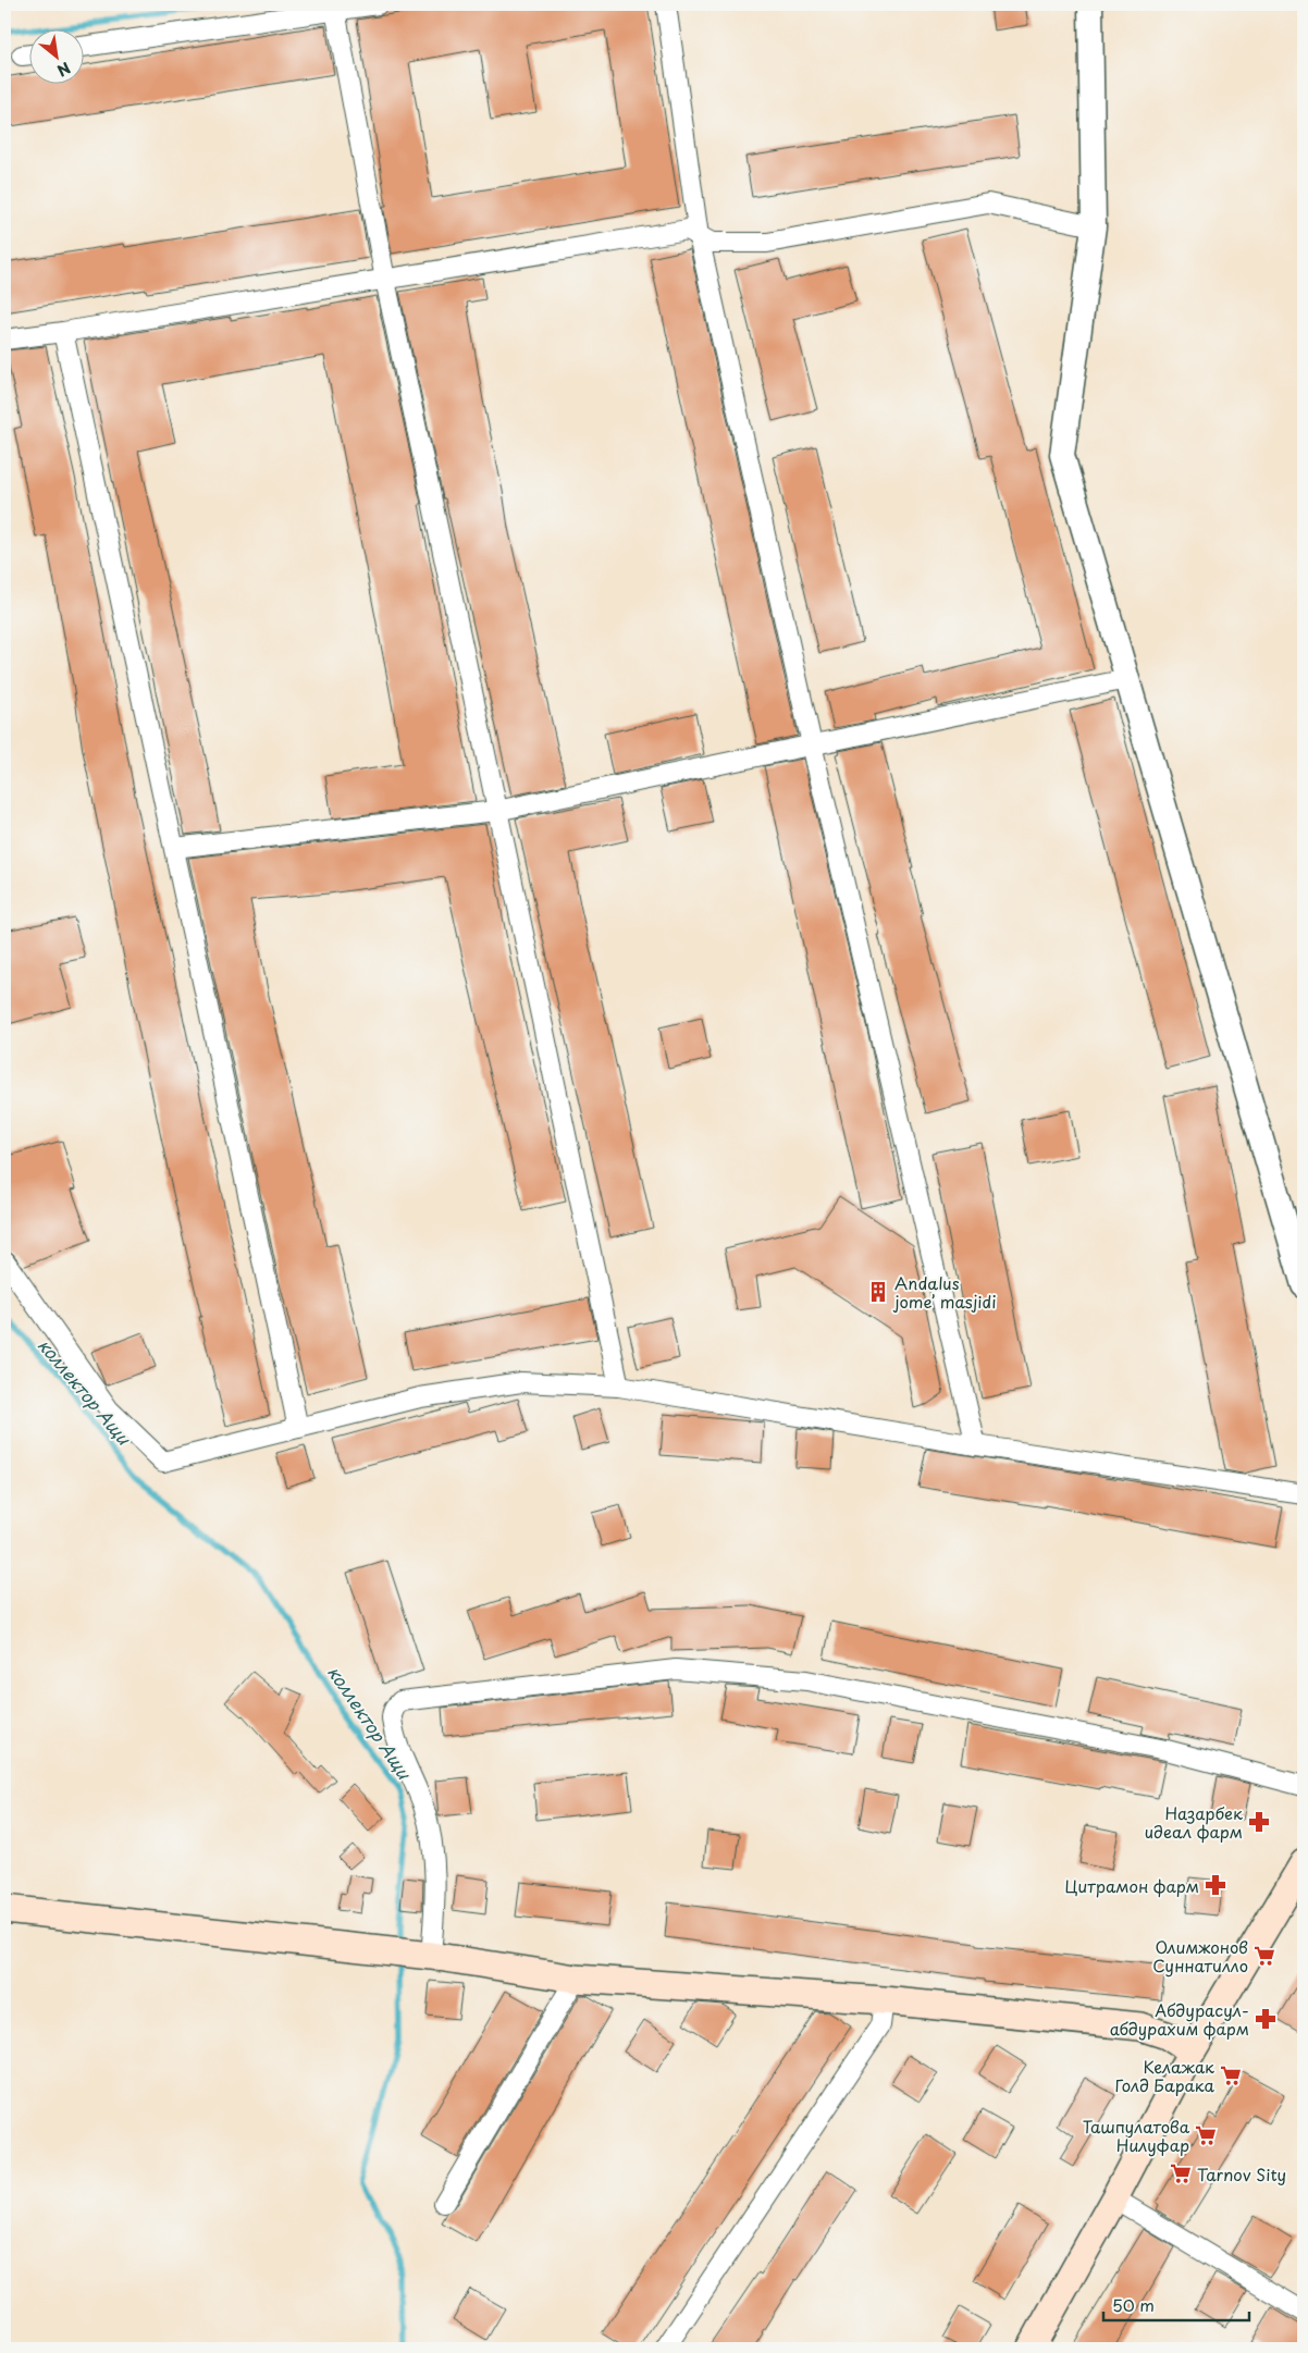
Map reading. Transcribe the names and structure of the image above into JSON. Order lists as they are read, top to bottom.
{
  "water": ["коллектор Ащи"],
  "places": {
    "building": ["Andalus jome’ masjidi"],
    "pharmacy": ["Назарбек идеал фарм", "Цитрамон фарм", "Абдурасул- абдурахим фарм"],
    "supermarket": [
      "Олимжонов Суннатилло",
      "Келажак Голд Барака",
      "Ташпулатова Нилуфар",
      "Tarnov Sity"
    ]
  },
  "scale_bar": "50 m",
  "north": "bottom right"
}
